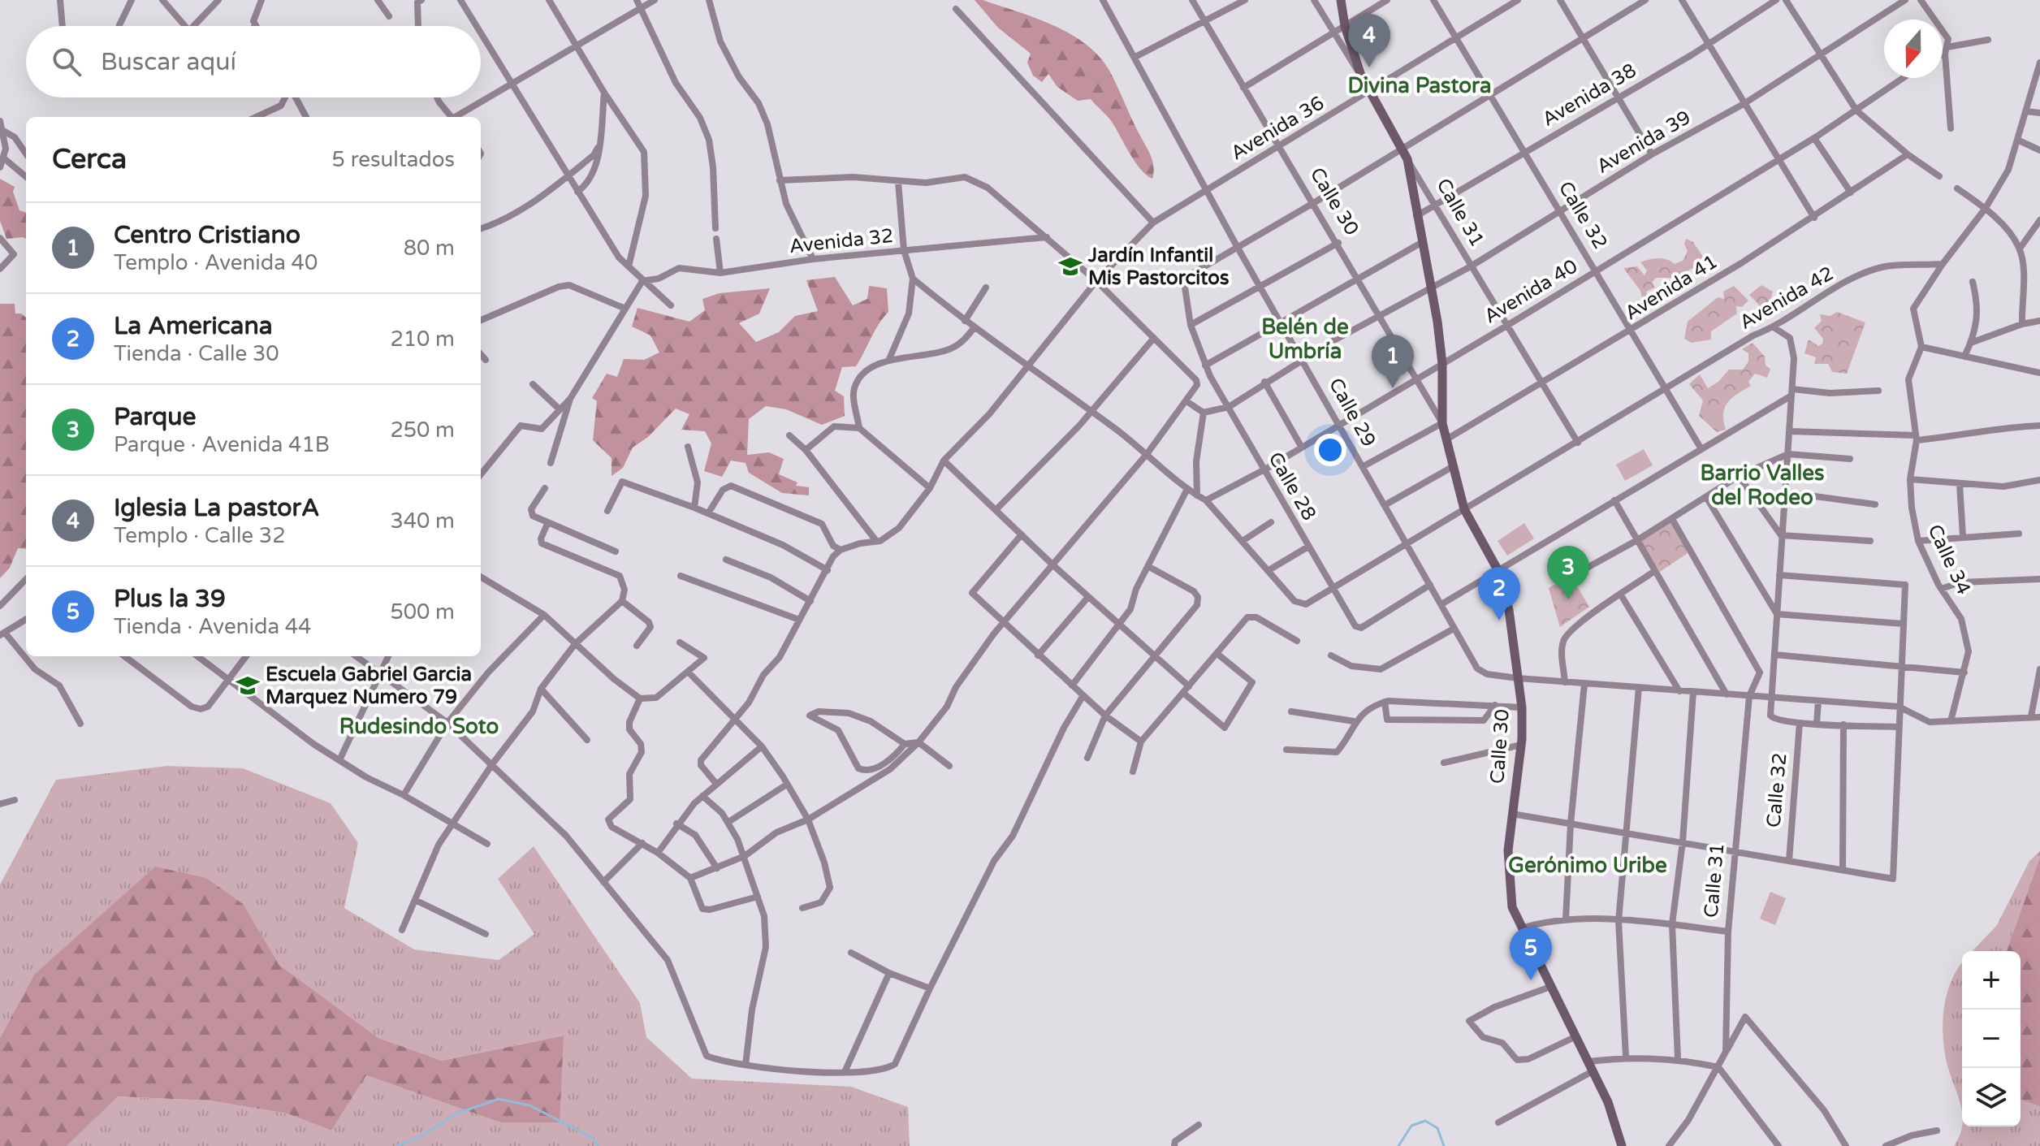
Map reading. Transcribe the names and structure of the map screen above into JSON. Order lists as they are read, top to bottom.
{
  "streets": {
    "main road": ["Calle 30", "Calle 31"],
    "street": [
      "Avenida 38",
      "Avenida 36",
      "Avenida 39",
      "Calle 32",
      "Avenida 32",
      "Avenida 41",
      "Avenida 40",
      "Avenida 42",
      "Calle 29",
      "Calle 28",
      "Calle 34"
    ]
  },
  "crossings": [
    ["Avenida 38", "Calle 30"],
    ["Avenida 38", "Calle 31"],
    ["Avenida 38", "Calle 32"],
    ["Avenida 36", "Calle 30"],
    ["Avenida 36", "Calle 31"],
    ["Avenida 36", "Calle 32"],
    ["Avenida 36", "Calle 29"],
    ["Avenida 39", "Calle 30"],
    ["Avenida 39", "Calle 31"],
    ["Avenida 39", "Calle 32"],
    ["Avenida 39", "Calle 29"],
    ["Avenida 39", "Calle 28"],
    ["Calle 30", "Calle 31"],
    ["Calle 30", "Avenida 41"],
    ["Calle 30", "Avenida 40"],
    ["Calle 30", "Avenida 42"],
    ["Calle 30", "Calle 29"],
    ["Calle 31", "Avenida 41"],
    ["Calle 31", "Avenida 40"],
    ["Calle 31", "Avenida 42"],
    ["Calle 31", "Calle 29"],
    ["Calle 32", "Avenida 41"],
    ["Calle 32", "Avenida 40"],
    ["Calle 32", "Avenida 42"],
    ["Avenida 40", "Calle 29"],
    ["Avenida 40", "Calle 28"],
    ["Calle 29", "Calle 28"]
  ],
  "districts": [
    "Divina Pastora",
    "Belén de Umbría",
    "Barrio Valles del Rodeo",
    "Rudesindo Soto",
    "Gerónimo Uribe"
  ],
  "places": {
    "school or university": ["Jardín Infantil Mis Pastorcitos", "Escuela Gabriel Garcia Marquez Numero 79"]
  },
  "north": "bottom",
  "page": {
    "pins": [
      "4",
      "1",
      "3",
      "2",
      "5"
    ],
    "search": "Buscar aquí",
    "heading": ["Cerca", "5 resultados"],
    "list": [
      {
        "mark": "1",
        "name": "Centro Cristiano",
        "note": "Templo · Avenida 40",
        "value": "80 m"
      },
      {
        "mark": "2",
        "name": "La Americana",
        "note": "Tienda · Calle 30",
        "value": "210 m"
      },
      {
        "mark": "3",
        "name": "Parque",
        "note": "Parque · Avenida 41B",
        "value": "250 m"
      },
      {
        "mark": "4",
        "name": "Iglesia La pastorA",
        "note": "Templo · Calle 32",
        "value": "340 m"
      },
      {
        "mark": "5",
        "name": "Plus la 39",
        "note": "Tienda · Avenida 44",
        "value": "500 m"
      }
    ],
    "map_buttons": ["+", "−"]
  }
}
